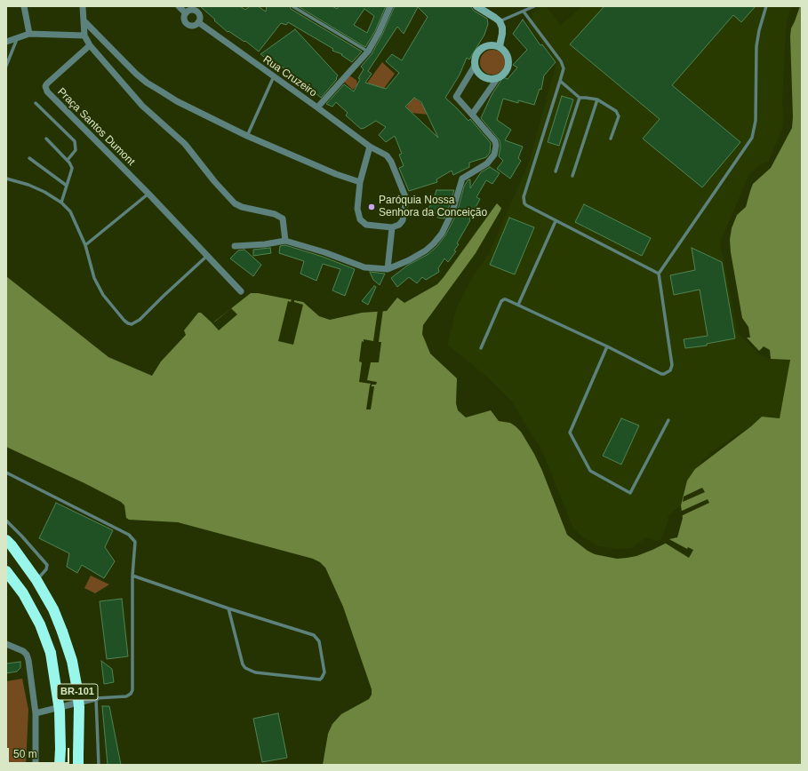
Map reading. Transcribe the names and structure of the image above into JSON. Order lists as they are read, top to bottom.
{
  "streets": {
    "highway": ["BR-101"],
    "street": ["Rua Cruzeiro", "Praça Santos Dumont"]
  },
  "places": ["Paróquia Nossa Senhora da Conceição"],
  "scale_bar": "50 m"
}
